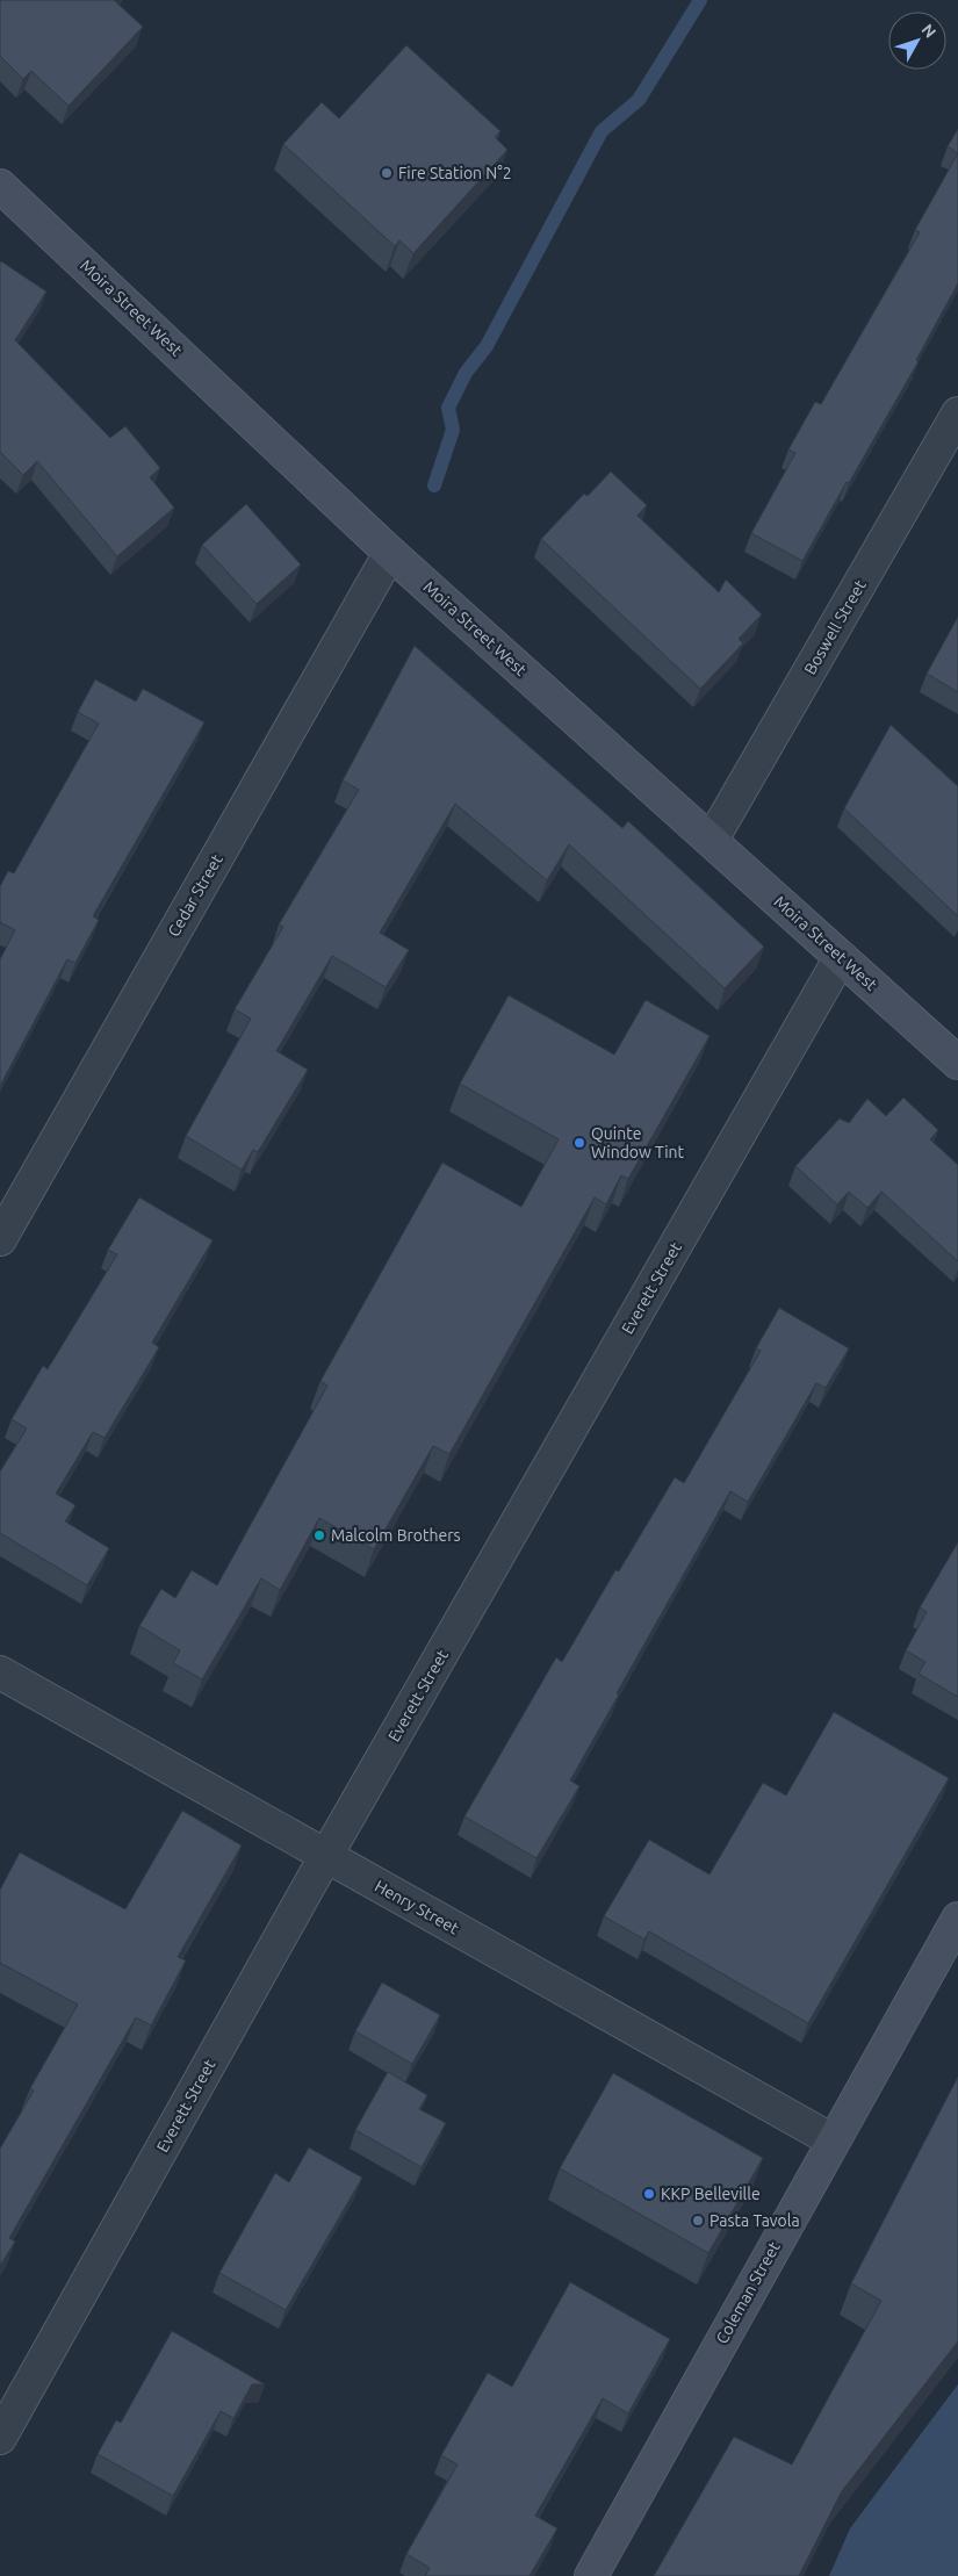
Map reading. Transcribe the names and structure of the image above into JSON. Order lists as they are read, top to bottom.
{
  "streets": {
    "main road": ["Moira Street West", "Coleman Street"],
    "street": [
      "Boswell Street",
      "Cedar Street",
      "Everett Street",
      "Henry Street"
    ]
  },
  "crossings": [
    ["Moira Street West", "Boswell Street"],
    ["Moira Street West", "Cedar Street"],
    ["Moira Street West", "Everett Street"],
    ["Everett Street", "Henry Street"],
    ["Henry Street", "Coleman Street"]
  ],
  "places": [
    "Fire Station N°2",
    "Quinte Window Tint",
    "Malcolm Brothers",
    "KKP Belleville",
    "Pasta Tavola"
  ],
  "north": "top right"
}
